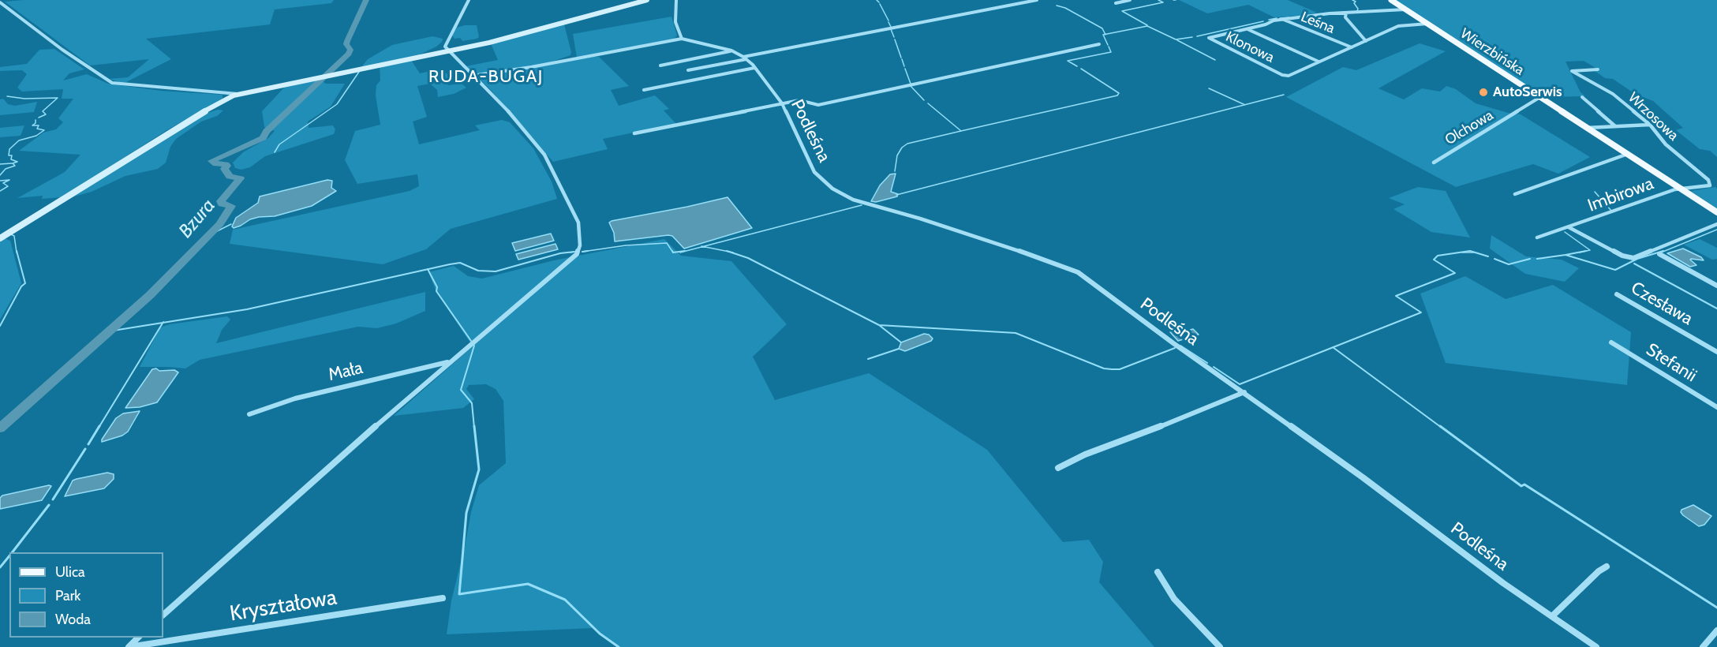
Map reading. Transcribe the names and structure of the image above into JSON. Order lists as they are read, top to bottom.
{
  "streets": {
    "main road": ["Wierzbińska"],
    "street": [
      "Leśna",
      "Klonowa",
      "Wrzosowa",
      "Olchowa",
      "Podleśna",
      "Imbirowa",
      "Czesława",
      "Stefanii",
      "Mała",
      "Kryształowa"
    ]
  },
  "crossings": [
    ["Leśna", "Klonowa"],
    ["Klonowa", "Wierzbińska"],
    ["Wierzbińska", "Wrzosowa"],
    ["Wierzbińska", "Olchowa"],
    ["Wierzbińska", "Imbirowa"],
    ["Wrzosowa", "Imbirowa"]
  ],
  "districts": ["RUDA-BUGAJ"],
  "water": ["Bzura"],
  "places": ["AutoSerwis"],
  "legend": ["Ulica", "Park", "Woda"]
}
